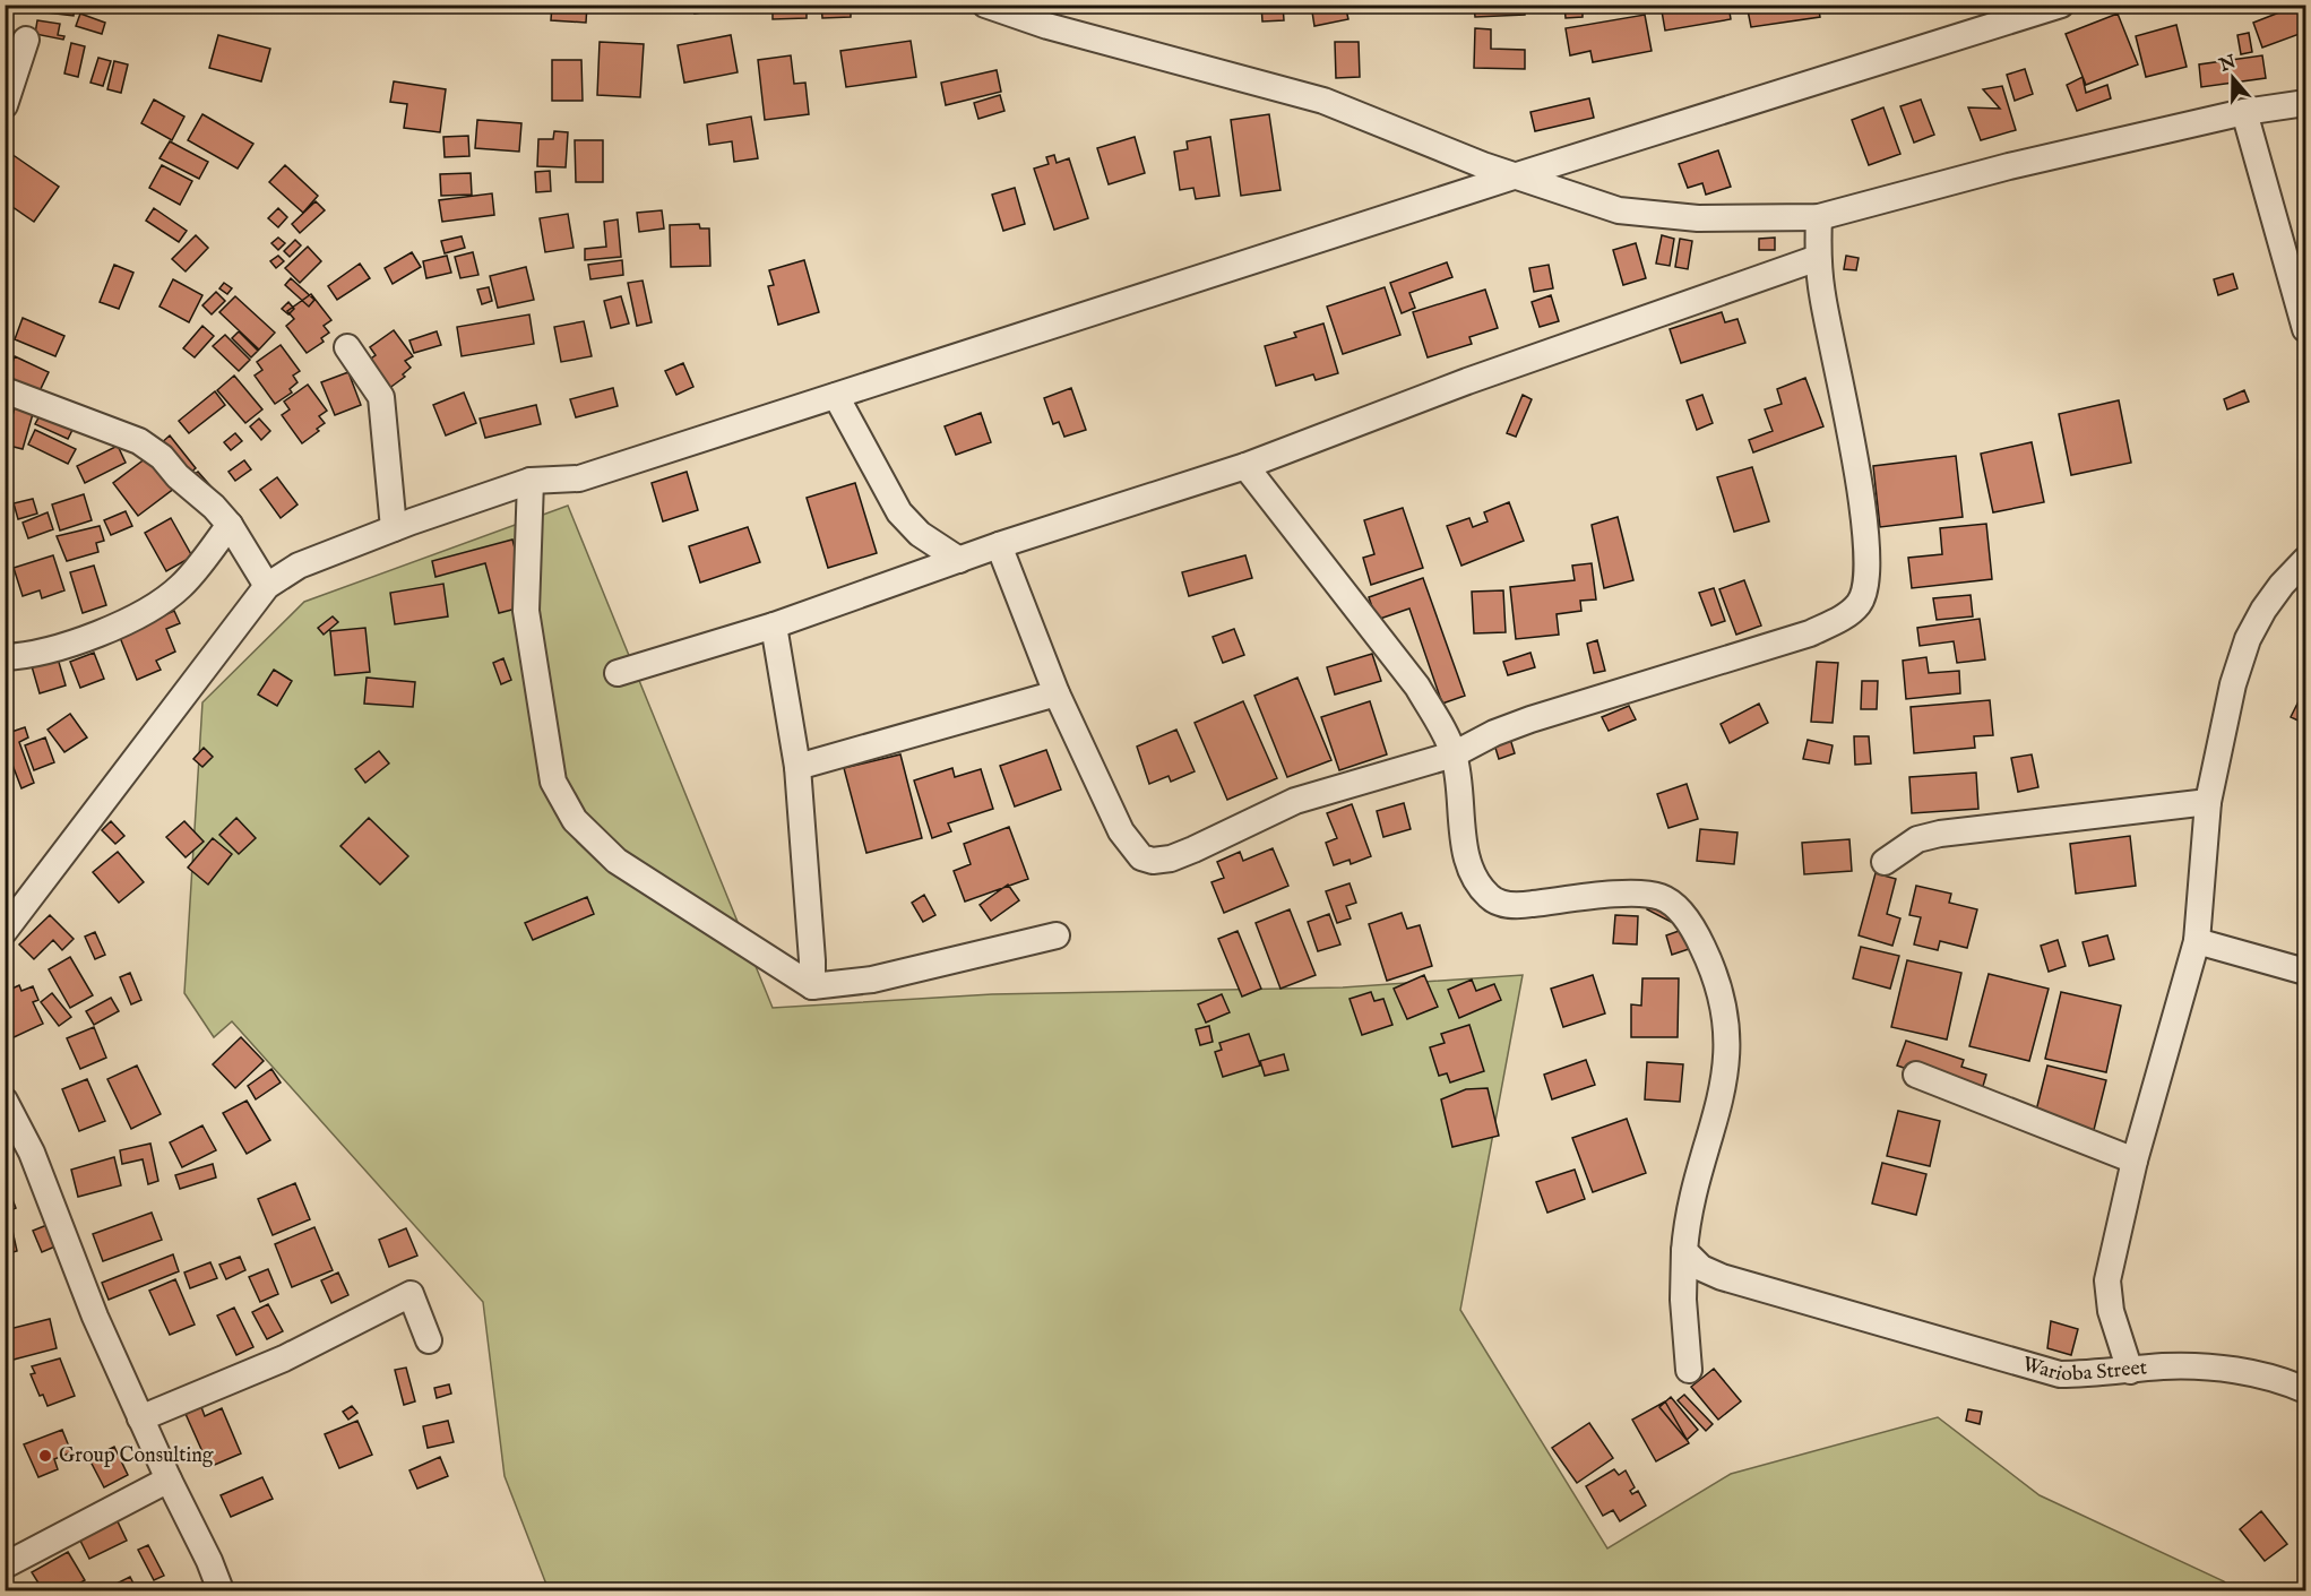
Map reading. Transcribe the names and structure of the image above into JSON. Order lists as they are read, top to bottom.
{
  "streets": {
    "street": ["Warioba Street"]
  },
  "places": ["Group Consulting"],
  "north": "top"
}
